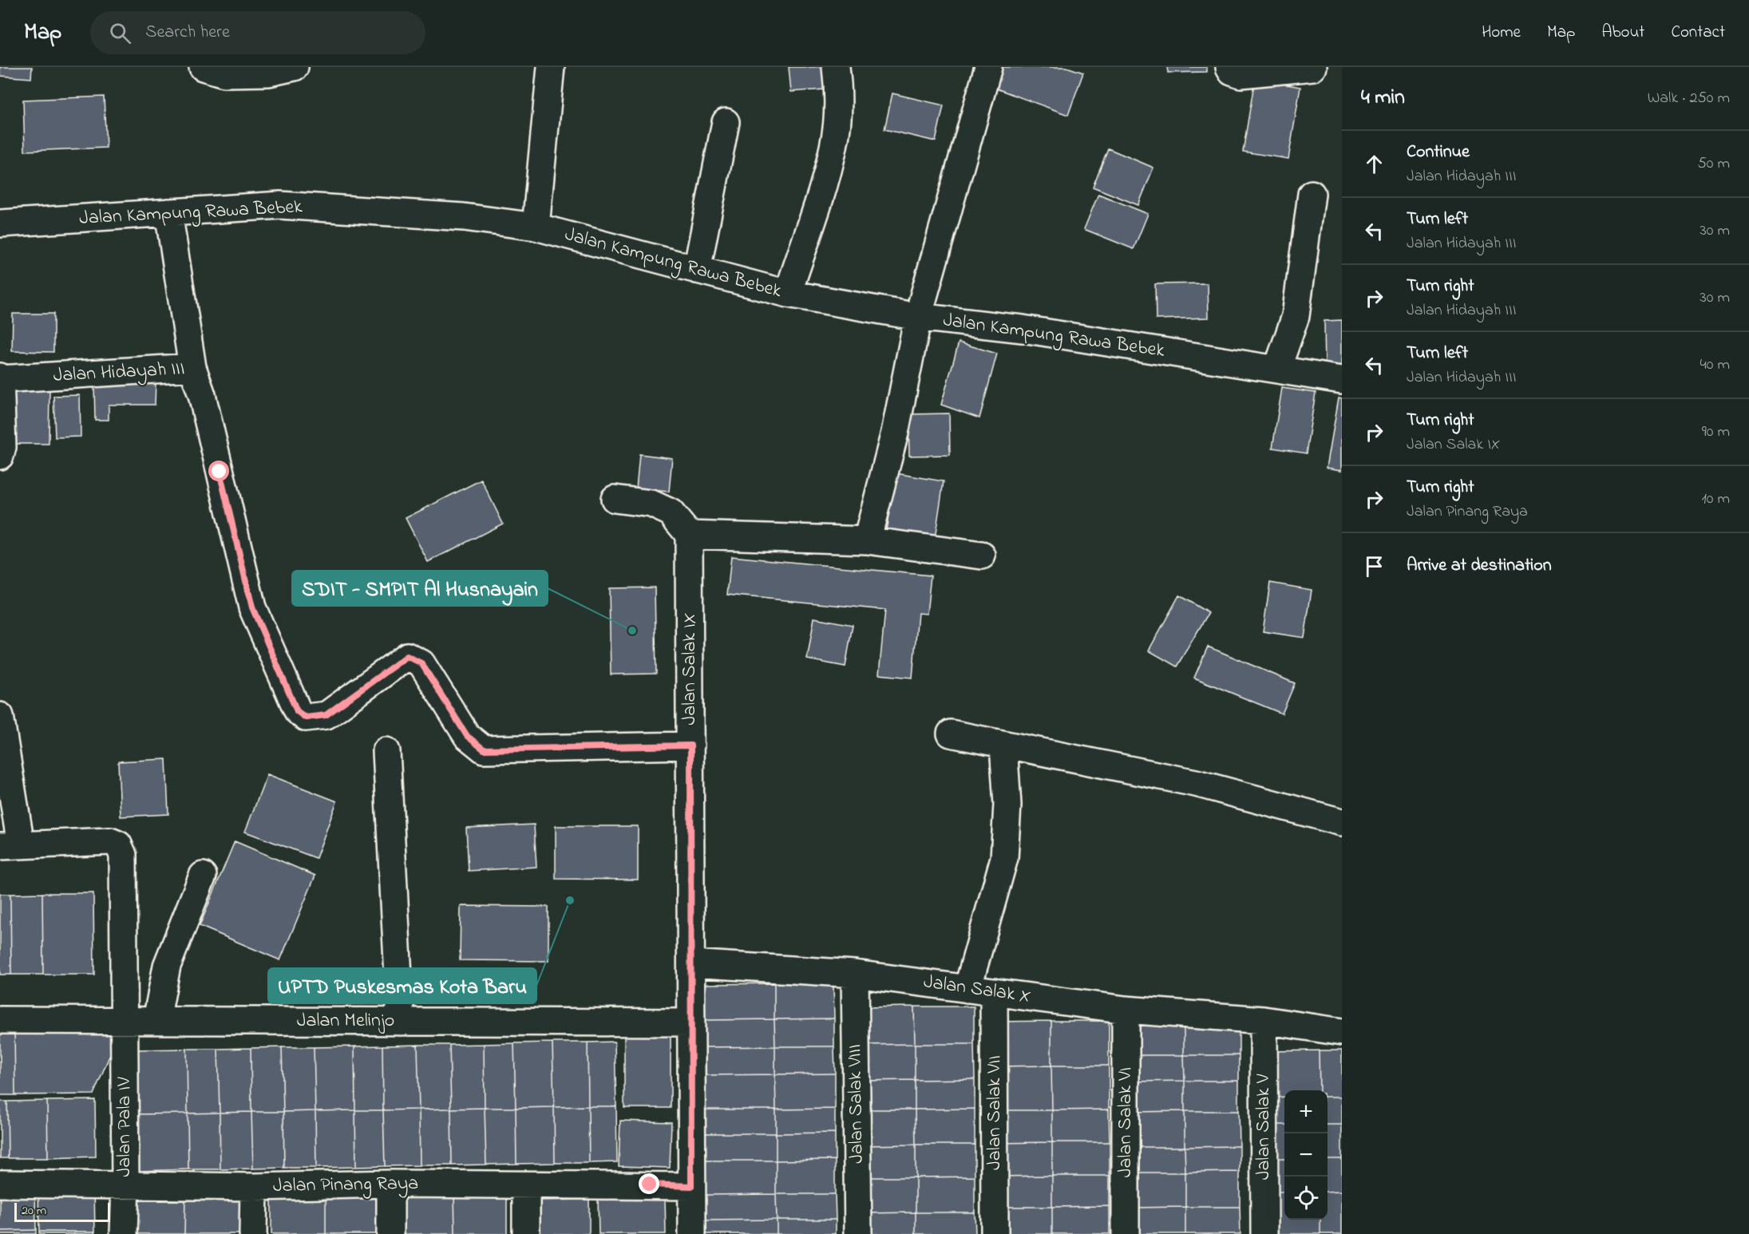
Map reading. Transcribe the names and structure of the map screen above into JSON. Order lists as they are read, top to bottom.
{
  "streets": {
    "street": [
      "Jalan Kampung Rawa Bebek",
      "Jalan Hidayah III",
      "Jalan Salak IX",
      "Jalan Salak X",
      "Jalan Melinjo",
      "Jalan Salak VIII",
      "Jalan Salak VII",
      "Jalan Salak VI",
      "Jalan Pala IV",
      "Jalan Salak V",
      "Jalan Pinang Raya"
    ]
  },
  "crossings": [
    ["Jalan Hidayah III", "Jalan Salak IX"],
    ["Jalan Salak IX", "Jalan Salak X"],
    ["Jalan Salak IX", "Jalan Melinjo"],
    ["Jalan Salak IX", "Jalan Pinang Raya"],
    ["Jalan Salak X", "Jalan Salak VIII"],
    ["Jalan Salak X", "Jalan Salak VII"],
    ["Jalan Salak X", "Jalan Salak VI"],
    ["Jalan Salak X", "Jalan Salak V"],
    ["Jalan Melinjo", "Jalan Pala IV"],
    ["Jalan Pala IV", "Jalan Pinang Raya"]
  ],
  "places": ["SDIT - SMPIT Al Husnayain", "UPTD Puskesmas Kota Baru"],
  "scale_bar": "20 m",
  "page": {
    "header": "Map",
    "search": "Search here",
    "nav": [
      "Home",
      "Map",
      "About",
      "Contact"
    ],
    "heading": ["4 min", "Walk · 250 m"],
    "list": [
      ["Continue", "Jalan Hidayah III", "50 m"],
      ["Turn left", "Jalan Hidayah III", "30 m"],
      ["Turn right", "Jalan Hidayah III", "30 m"],
      ["Turn left", "Jalan Hidayah III", "40 m"],
      ["Turn right", "Jalan Salak IX", "90 m"],
      ["Turn right", "Jalan Pinang Raya", "10 m"],
      "Arrive at destination"
    ],
    "map_buttons": ["+", "−"],
    "scale": "20 m"
  }
}
